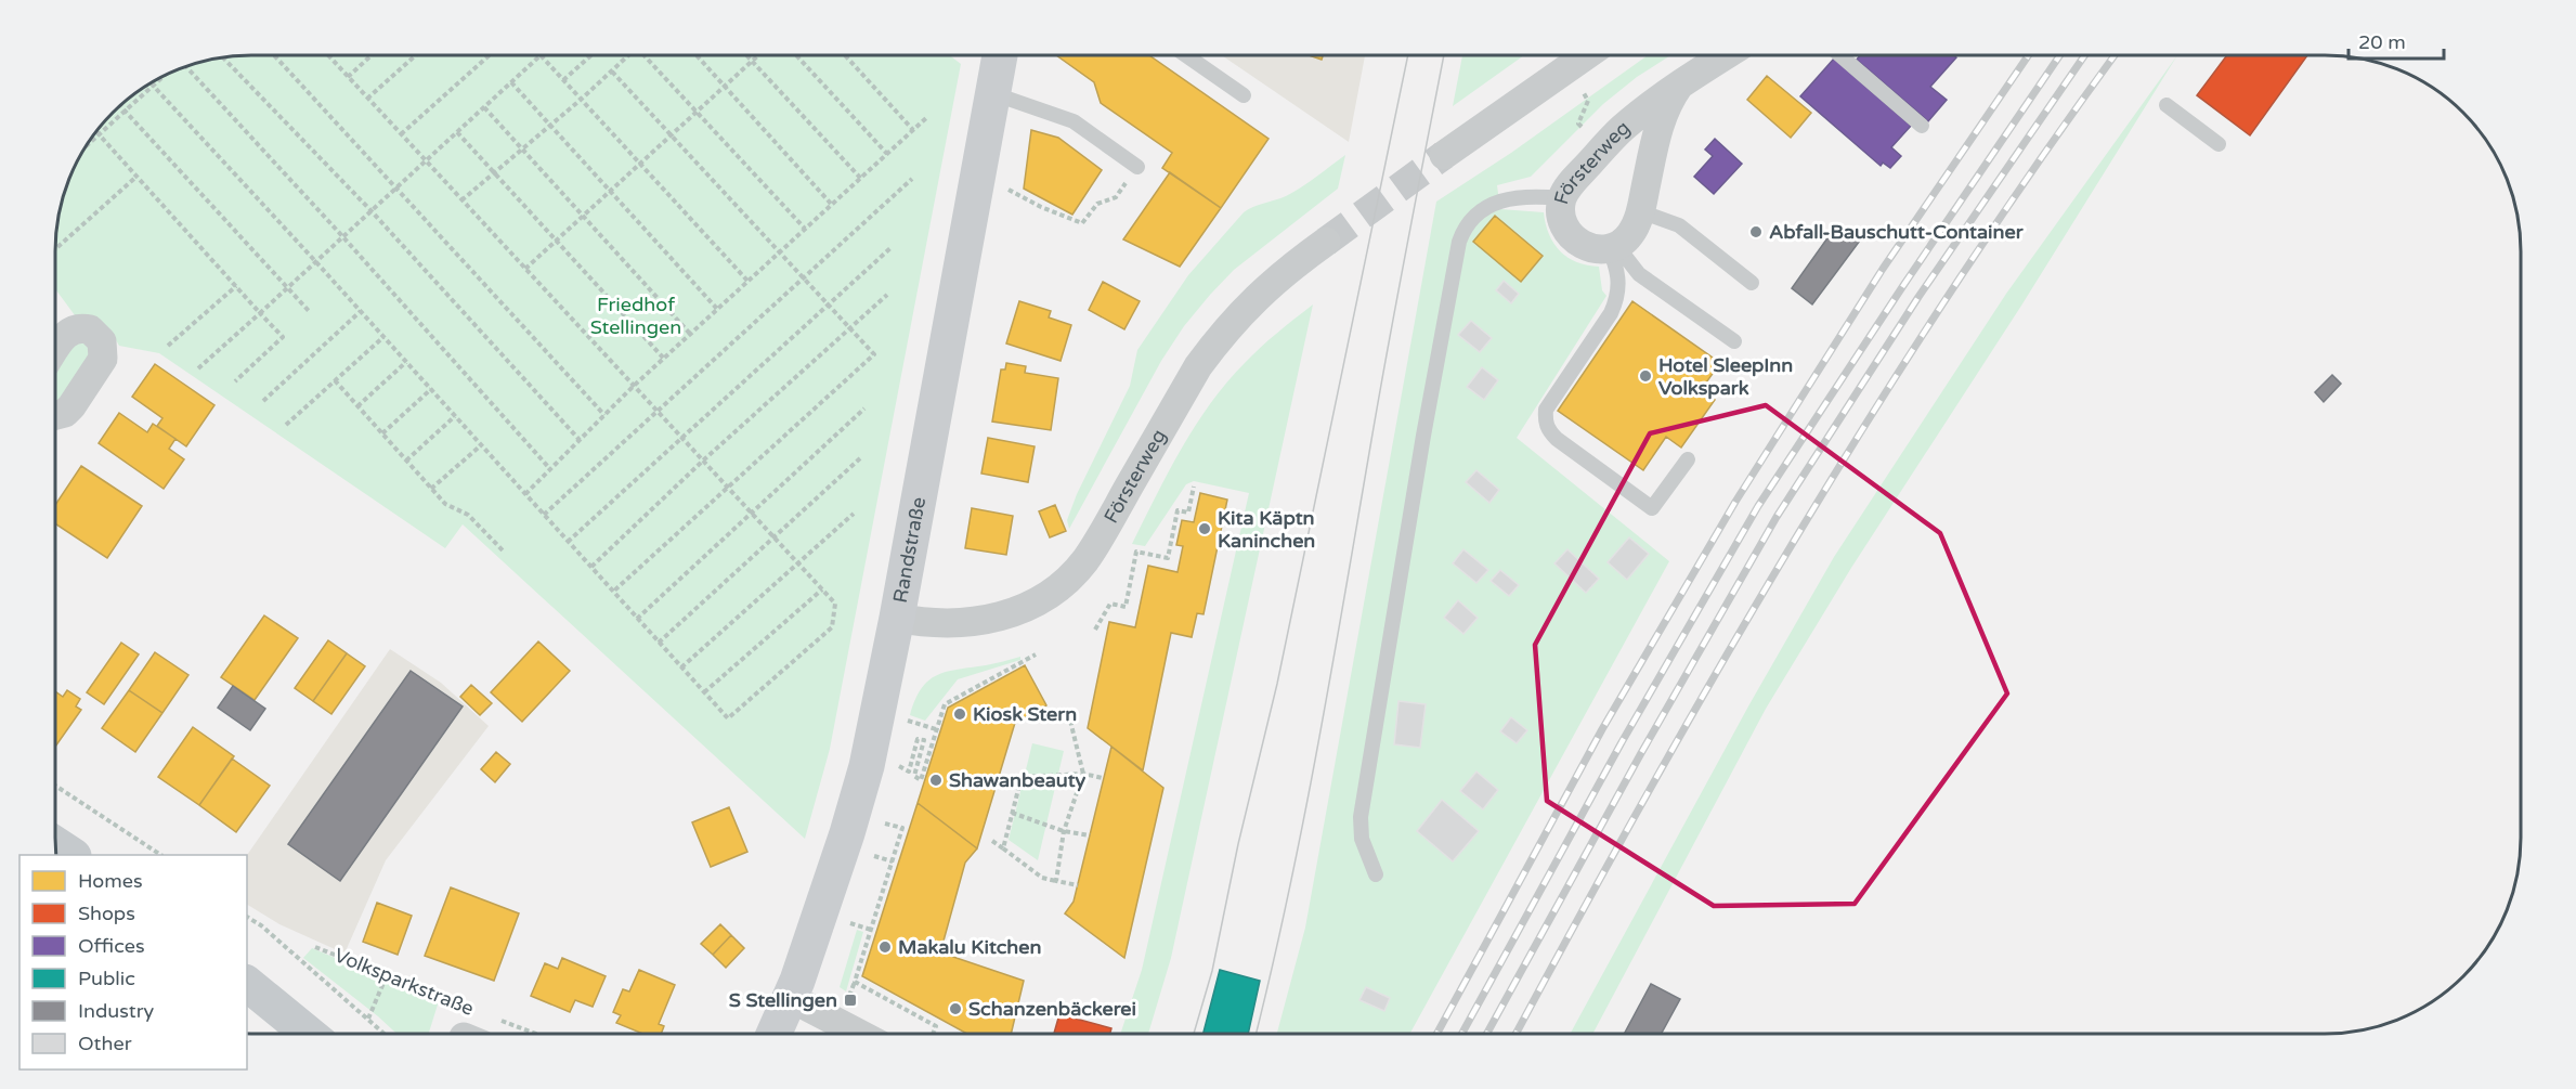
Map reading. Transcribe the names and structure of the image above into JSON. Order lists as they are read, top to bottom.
{
  "streets": {
    "street": ["Försterweg", "Randstraße"],
    "path": ["Volksparkstraße"]
  },
  "crossings": [
    ["Försterweg", "Randstraße"]
  ],
  "parks": ["Friedhof Stellingen"],
  "places": {
    "other": [
      "Abfall-Bauschutt-Container",
      "Hotel SleepInn Volkspark",
      "Kita Käptn Kaninchen",
      "Kiosk Stern",
      "Shawanbeauty",
      "Makalu Kitchen",
      "Schanzenbäckerei"
    ],
    "transit": ["S Stellingen"]
  },
  "legend": [
    "Homes",
    "Shops",
    "Offices",
    "Public",
    "Industry",
    "Other"
  ],
  "scale_bar": "20 m"
}
